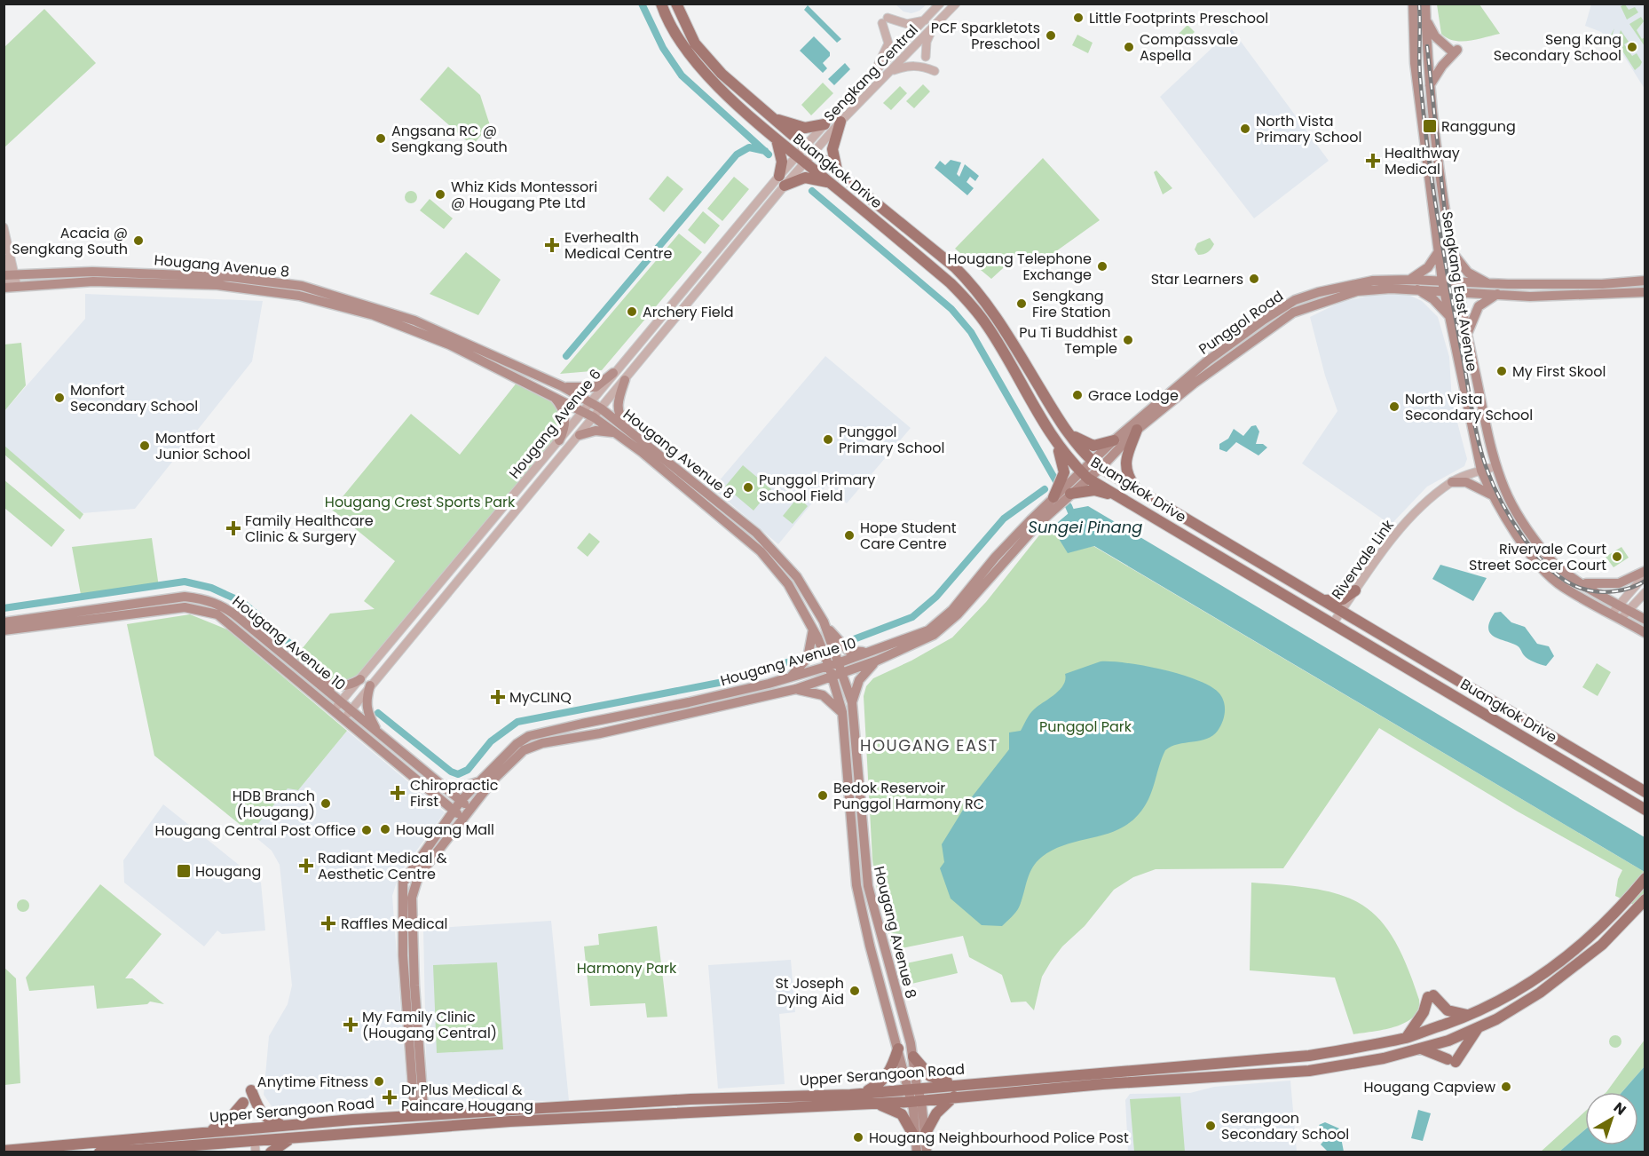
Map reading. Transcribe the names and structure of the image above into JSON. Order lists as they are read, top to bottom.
{
  "streets": {
    "main road": [
      "Buangkok Drive",
      "Hougang Avenue 8",
      "Sengkang East Avenue",
      "Punggol Road",
      "Hougang Avenue 10",
      "Upper Serangoon Road"
    ],
    "street": ["Sengkang Central", "Hougang Avenue 6", "Rivervale Link"]
  },
  "crossings": [
    ["Sengkang Central", "Buangkok Drive"],
    ["Sengkang Central", "Hougang Avenue 6"],
    ["Buangkok Drive", "Punggol Road"],
    ["Buangkok Drive", "Hougang Avenue 6"],
    ["Buangkok Drive", "Rivervale Link"],
    ["Buangkok Drive", "Hougang Avenue 10"],
    ["Hougang Avenue 8", "Hougang Avenue 6"],
    ["Hougang Avenue 8", "Hougang Avenue 10"],
    ["Hougang Avenue 8", "Upper Serangoon Road"],
    ["Sengkang East Avenue", "Punggol Road"],
    ["Sengkang East Avenue", "Rivervale Link"],
    ["Punggol Road", "Hougang Avenue 10"],
    ["Hougang Avenue 6", "Hougang Avenue 10"],
    ["Hougang Avenue 10", "Upper Serangoon Road"]
  ],
  "districts": ["HOUGANG EAST"],
  "water": ["Sungei Pinang"],
  "parks": ["Hougang Crest Sports Park", "Punggol Park", "Harmony Park"],
  "places": {
    "other": [
      "Little Footprints Preschool",
      "PCF Sparkletots Preschool",
      "Compassvale Aspella",
      "Seng Kang Secondary School",
      "North Vista Primary School",
      "Angsana RC @ Sengkang South",
      "Whiz Kids Montessori @ Hougang Pte Ltd",
      "Acacia @ Sengkang South",
      "Hougang Telephone Exchange",
      "Star Learners",
      "Sengkang Fire Station",
      "Archery Field",
      "Pu Ti Buddhist Temple",
      "My First Skool",
      "Grace Lodge",
      "Monfort Secondary School",
      "North Vista Secondary School",
      "Punggol Primary School",
      "Montfort Junior School",
      "Punggol Primary School Field",
      "Hope Student Care Centre",
      "Rivervale Court Street Soccer Court",
      "Bedok Reservoir Punggol Harmony RC",
      "HDB Branch (Hougang)",
      "Hougang Mall",
      "Hougang Central Post Office",
      "St Joseph Dying Aid",
      "Anytime Fitness",
      "Hougang Capview",
      "Serangoon Secondary School",
      "Hougang Neighbourhood Police Post"
    ],
    "transit": ["Ranggung", "Hougang"],
    "health": [
      "Healthway Medical",
      "Everhealth Medical Centre",
      "Family Healthcare Clinic & Surgery",
      "MyCLINQ",
      "Chiropractic First",
      "Radiant Medical & Aesthetic Centre",
      "Raffles Medical",
      "My Family Clinic (Hougang Central)",
      "Dr Plus Medical & Paincare Hougang"
    ]
  },
  "north": "top right"
}
